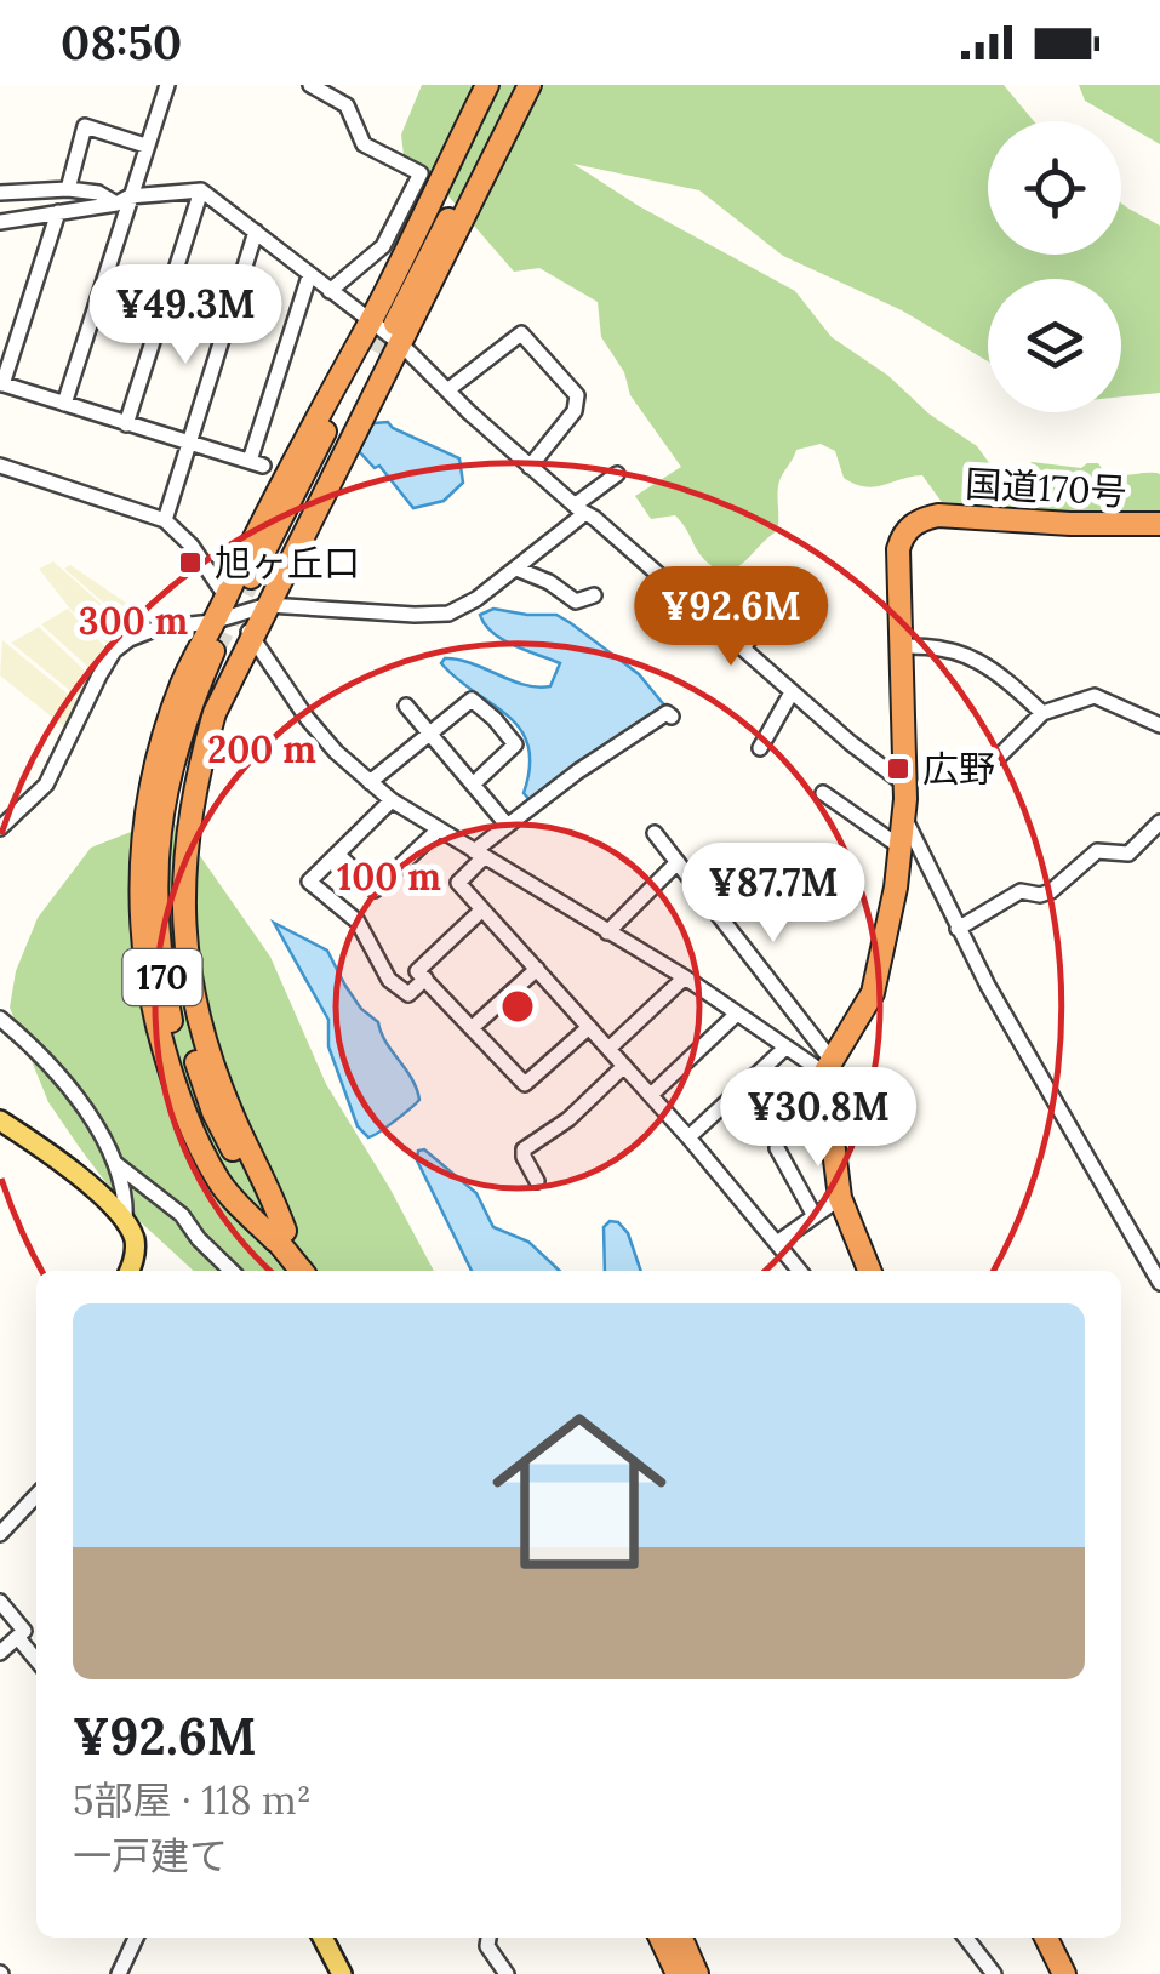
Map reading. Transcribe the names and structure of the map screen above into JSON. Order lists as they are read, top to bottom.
{
  "streets": {
    "highway": ["国道170号", "170"]
  },
  "places": {
    "transit": ["旭ヶ丘口", "広野"]
  },
  "page": {
    "status": "08:50",
    "price": [
      "¥49.3M",
      "¥92.6M",
      "¥87.7M",
      "¥30.8M"
    ],
    "list": [
      {
        "name": "¥92.6M",
        "note": "5部屋 · 118 m² · 一戸建て"
      }
    ]
  },
  "rings": ["300 m", "200 m", "100 m"]
}
